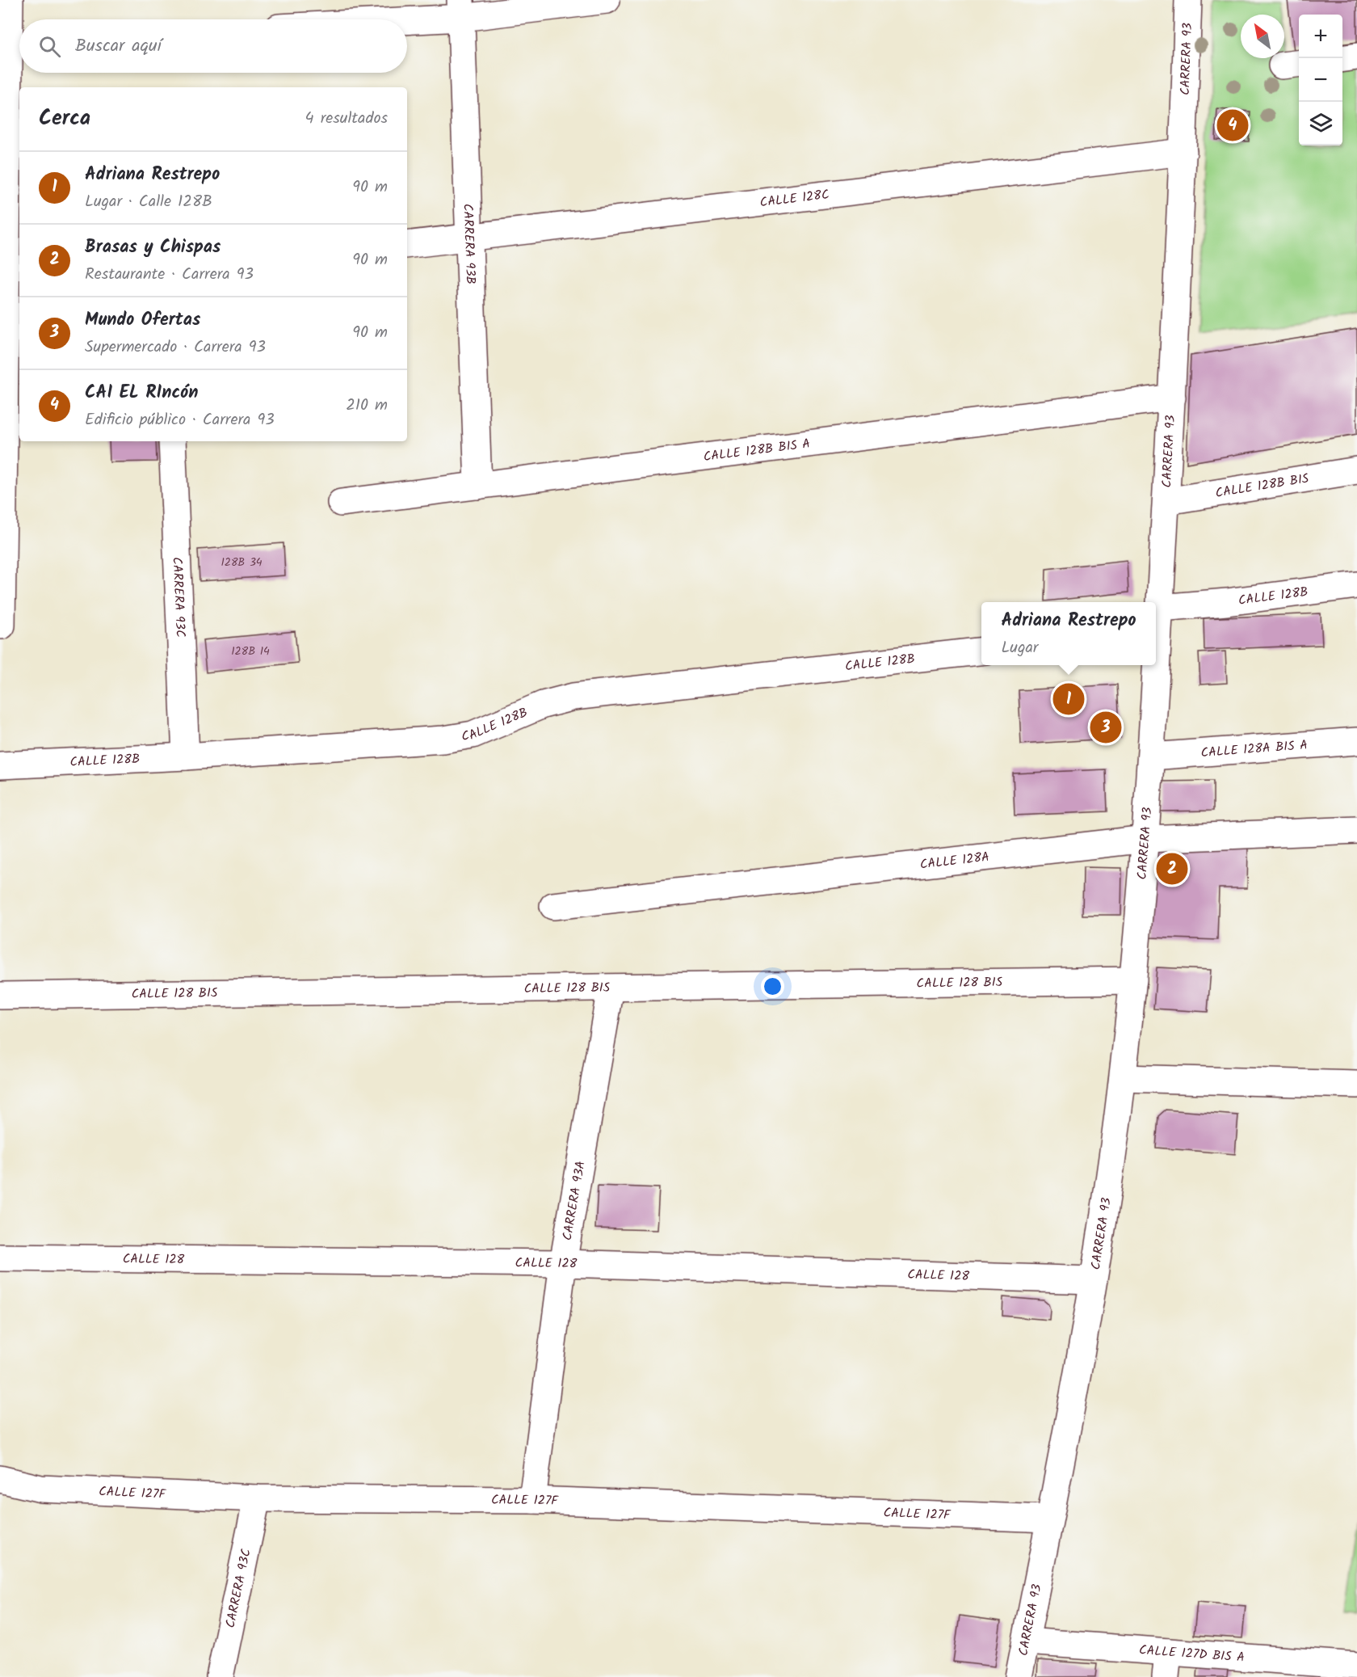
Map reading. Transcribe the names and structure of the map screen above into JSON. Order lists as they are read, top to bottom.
{
  "streets": {
    "street": [
      "CARRERA 93",
      "CALLE 128C",
      "CARRERA 93B",
      "CALLE 128B BIS A",
      "CALLE 128B BIS",
      "CALLE 128B",
      "CARRERA 93C",
      "CALLE 128A BIS A",
      "CALLE 128A",
      "CALLE 128 BIS",
      "CARRERA 93A",
      "CALLE 128",
      "CALLE 127F",
      "CALLE 127D BIS A"
    ]
  },
  "crossings": [
    ["CARRERA 93", "CALLE 128C"],
    ["CARRERA 93", "CALLE 128B BIS A"],
    ["CARRERA 93", "CALLE 128B BIS"],
    ["CARRERA 93", "CALLE 128B"],
    ["CARRERA 93", "CALLE 128A BIS A"],
    ["CARRERA 93", "CALLE 128A"],
    ["CARRERA 93", "CALLE 128 BIS"],
    ["CARRERA 93", "CALLE 128"],
    ["CARRERA 93", "CALLE 127F"],
    ["CARRERA 93", "CALLE 127D BIS A"],
    ["CALLE 128C", "CARRERA 93B"],
    ["CARRERA 93B", "CALLE 128B BIS A"],
    ["CALLE 128B", "CARRERA 93C"],
    ["CARRERA 93C", "CALLE 127F"],
    ["CALLE 128 BIS", "CARRERA 93A"],
    ["CARRERA 93A", "CALLE 128"],
    ["CARRERA 93A", "CALLE 127F"]
  ],
  "house_numbers": ["128B 34", "128B 14"],
  "north": "top left",
  "page": {
    "map_buttons": ["+", "−"],
    "search": "Buscar aquí",
    "heading": ["Cerca", "4 resultados"],
    "pins": [
      "4",
      "1",
      "3",
      "2"
    ],
    "list": [
      {
        "mark": "1",
        "name": "Adriana Restrepo",
        "note": "Lugar · Calle 128B",
        "value": "90 m"
      },
      {
        "mark": "2",
        "name": "Brasas y Chispas",
        "note": "Restaurante · Carrera 93",
        "value": "90 m"
      },
      {
        "mark": "3",
        "name": "Mundo Ofertas",
        "note": "Supermercado · Carrera 93",
        "value": "90 m"
      },
      {
        "mark": "4",
        "name": "CAI EL RIncón",
        "note": "Edificio público · Carrera 93",
        "value": "210 m"
      }
    ],
    "popup": ["Adriana Restrepo", "Lugar"]
  }
}
